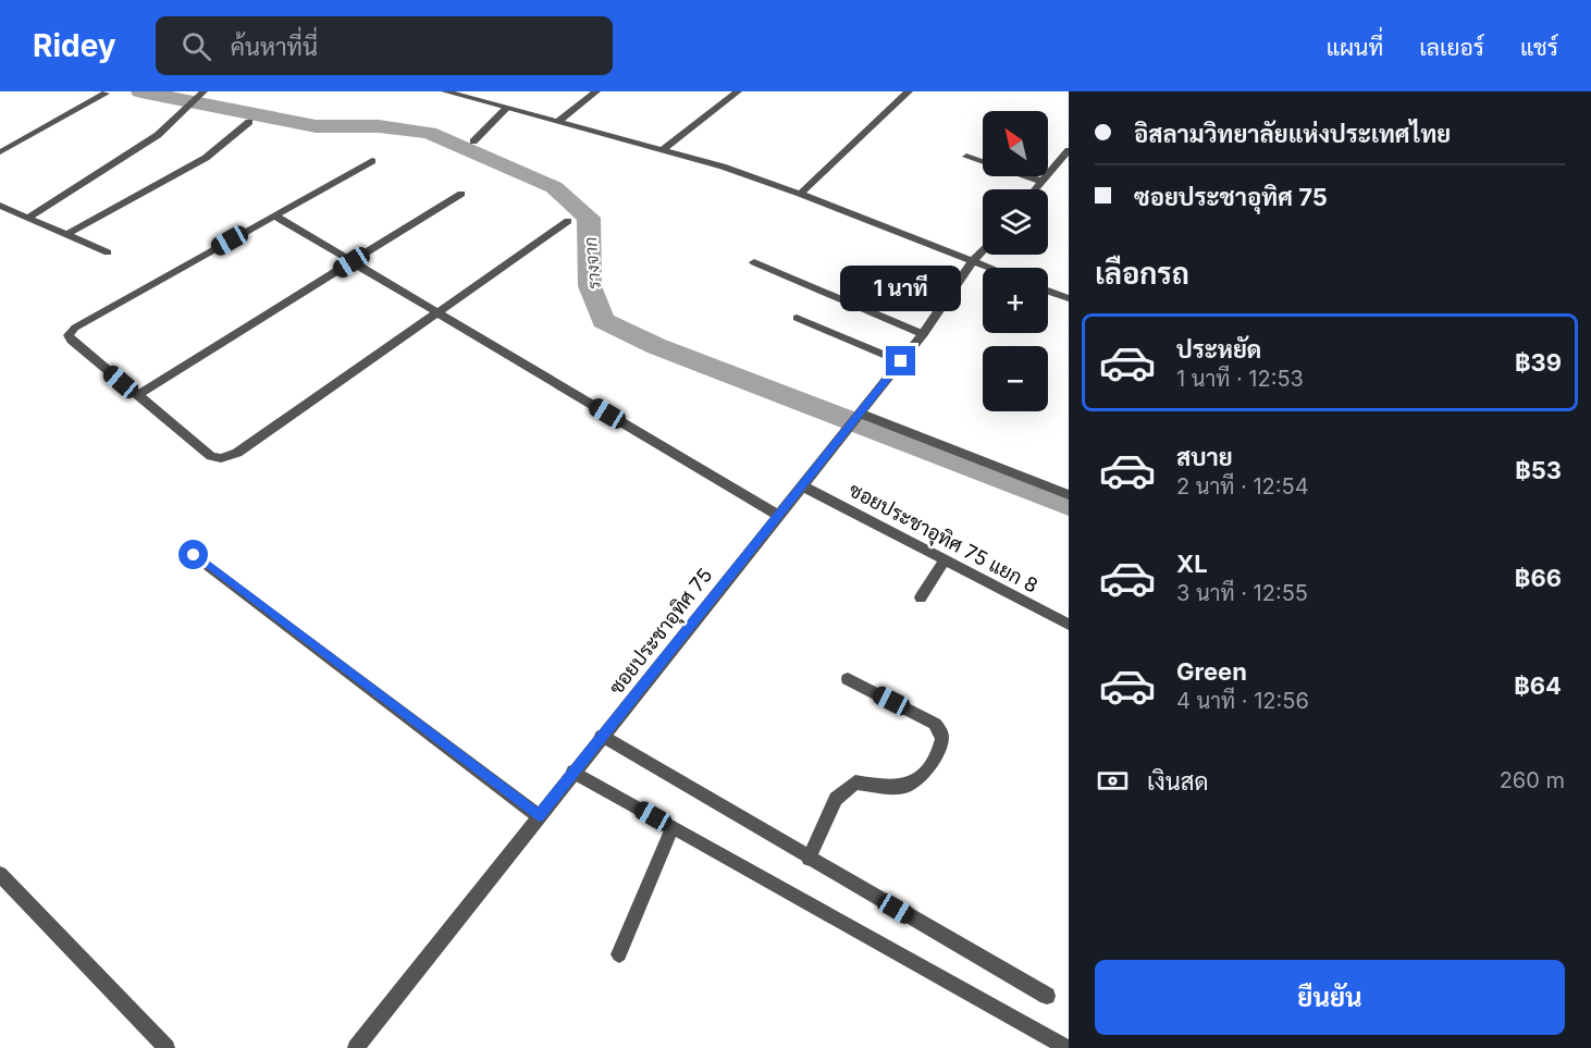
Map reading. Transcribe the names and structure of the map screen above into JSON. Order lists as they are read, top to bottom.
{
  "streets": {
    "street": ["ซอยประชาอุทิศ 75 แยก 8", "ซอยประชาอุทิศ 75"]
  },
  "crossings": [
    ["ซอยประชาอุทิศ 75 แยก 8", "ซอยประชาอุทิศ 75"]
  ],
  "water": ["รางจาก"],
  "north": "top left",
  "page": {
    "header": "Ridey",
    "search": "ค้นหาที่นี่",
    "nav": ["แผนที่", "เลเยอร์", "แชร์"],
    "banner": ["อิสลามวิทยาลัยแห่งประเทศไทย", "ซอยประชาอุทิศ 75"],
    "map_buttons": ["+", "−"],
    "heading": "เลือกรถ",
    "bubble": "1 นาที",
    "list": [
      {
        "name": "ประหยัด",
        "note": "1 นาที · 12:53",
        "value": "฿39"
      },
      {
        "name": "สบาย",
        "note": "2 นาที · 12:54",
        "value": "฿53"
      },
      {
        "name": "XL",
        "note": "3 นาที · 12:55",
        "value": "฿66"
      },
      {
        "name": "Green",
        "note": "4 นาที · 12:56",
        "value": "฿64"
      }
    ],
    "pay": ["เงินสด", "260 m"],
    "buttons": "ยืนยัน"
  }
}
